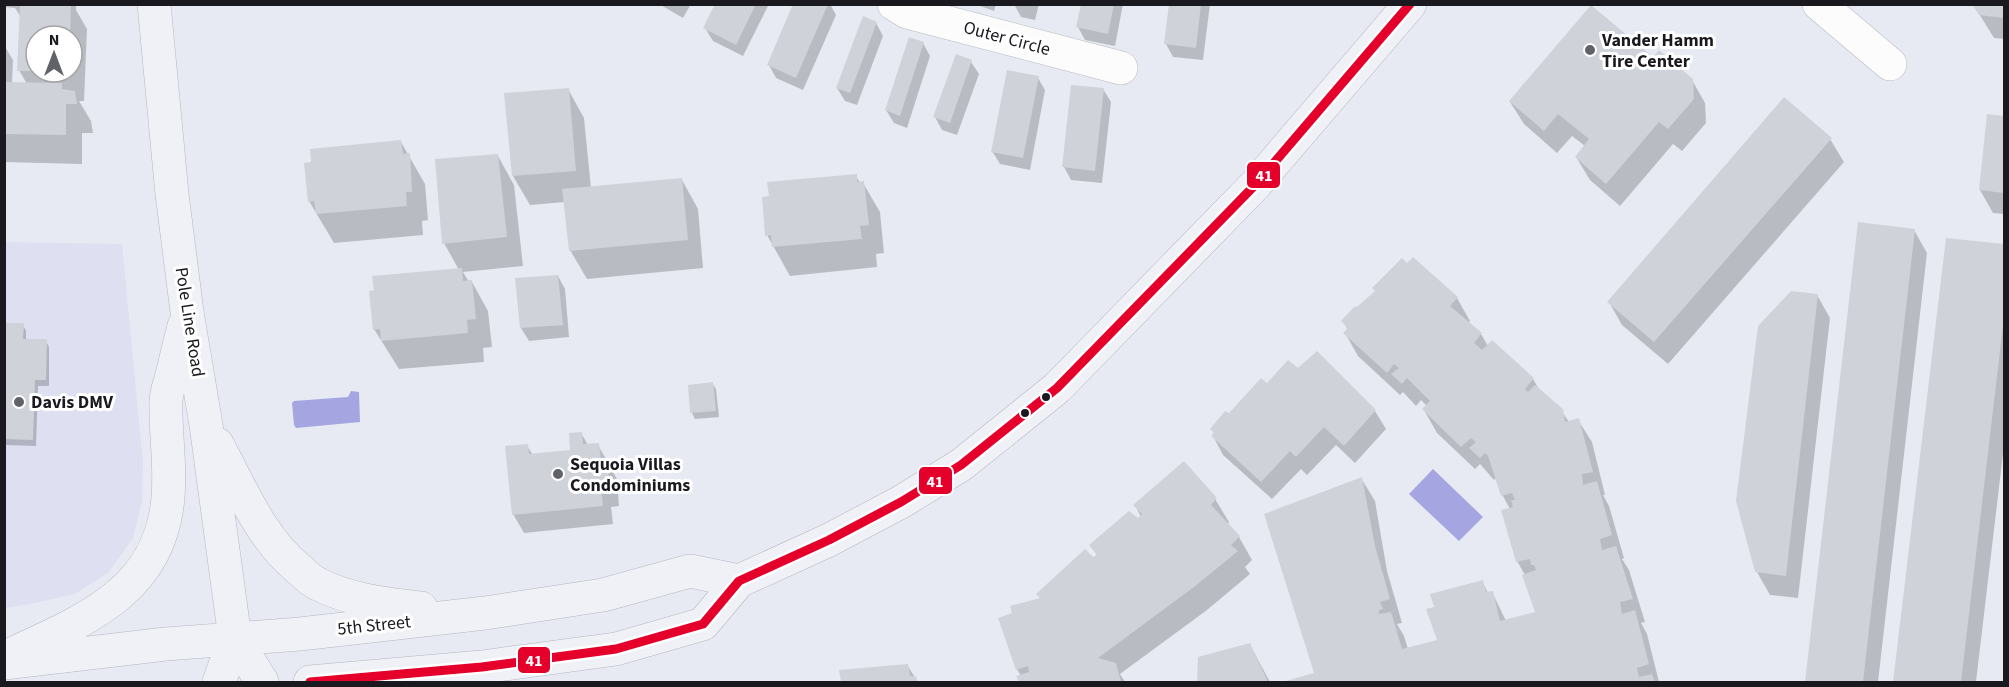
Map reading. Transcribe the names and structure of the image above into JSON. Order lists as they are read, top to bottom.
{
  "streets": {
    "main road": ["Pole Line Road", "5th Street"],
    "street": ["Outer Circle"]
  },
  "crossings": [
    ["Pole Line Road", "5th Street"]
  ],
  "places": ["Vander Hamm Tire Center", "Davis DMV", "Sequoia Villas Condominiums"],
  "lines": ["transit line 41"],
  "north": "top"
}
